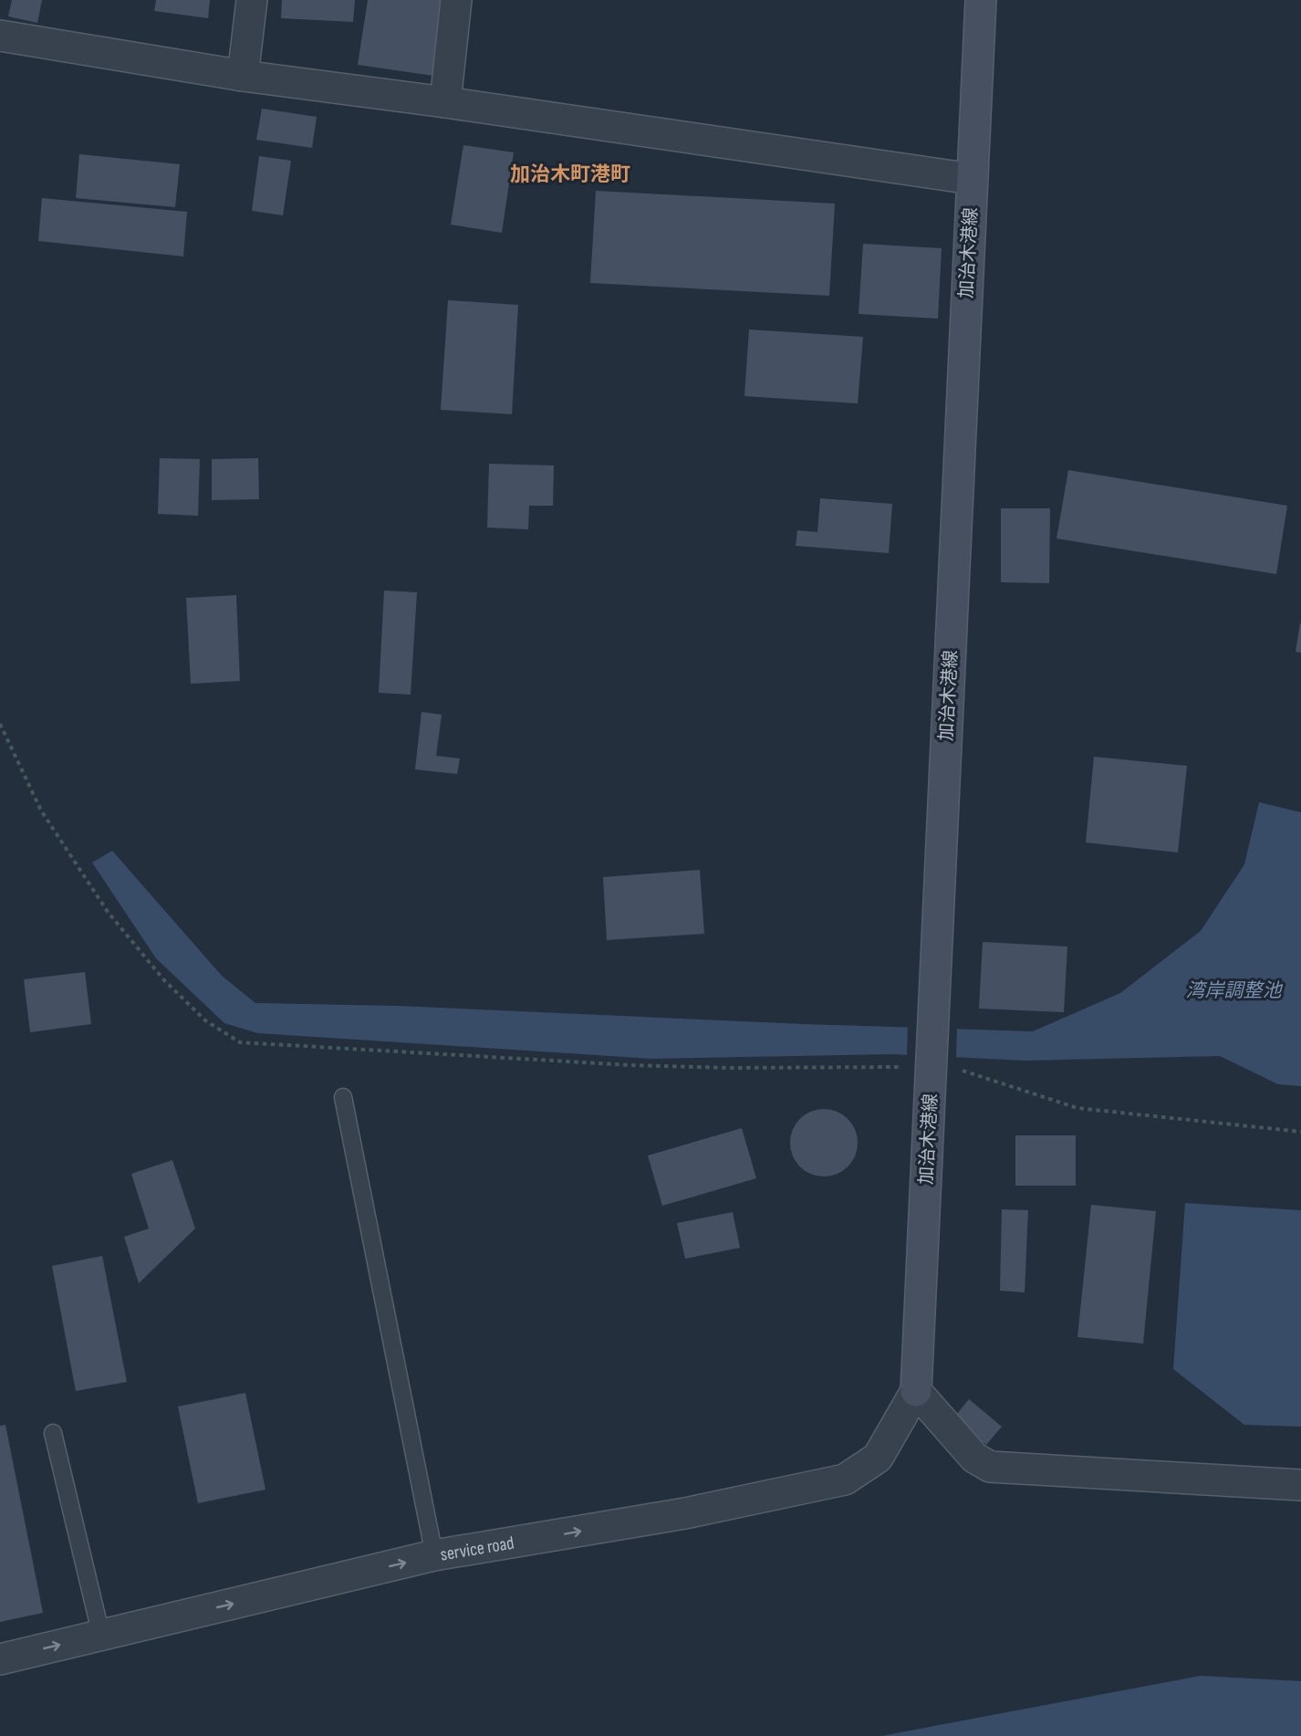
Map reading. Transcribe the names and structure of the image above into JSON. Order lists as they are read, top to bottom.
{
  "streets": {
    "main road": ["加治木港線"],
    "street": ["service road"]
  },
  "crossings": [
    ["加治木港線", "service road"]
  ],
  "one_way": ["service road"],
  "districts": ["加治木町港町"],
  "water": ["湾岸調整池"]
}
